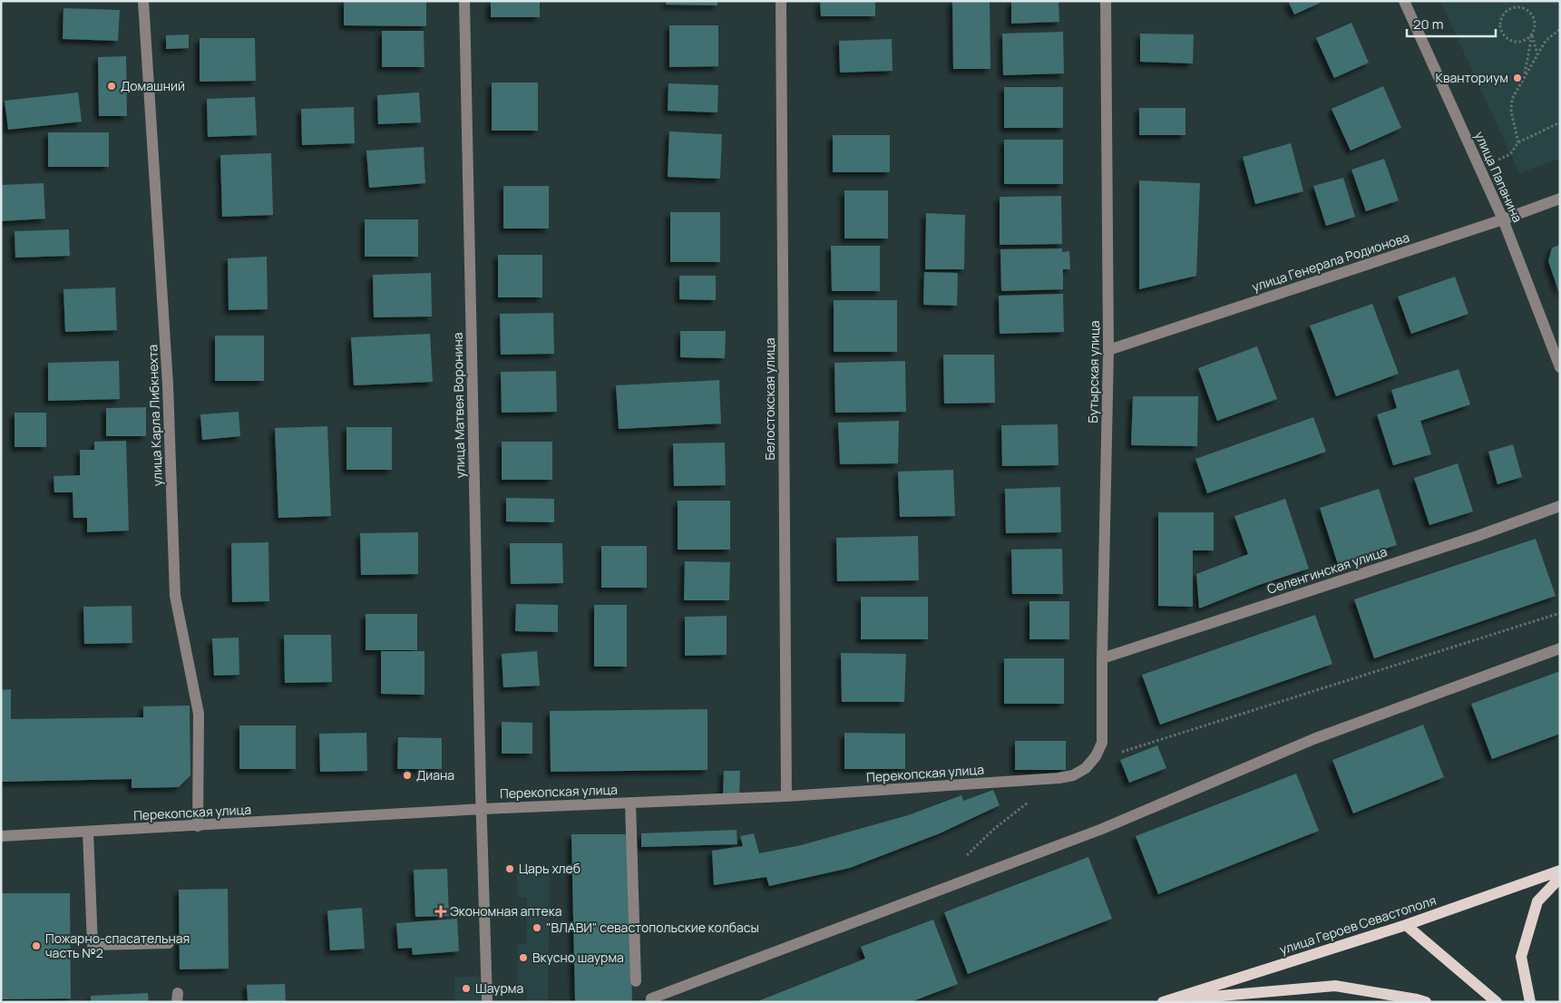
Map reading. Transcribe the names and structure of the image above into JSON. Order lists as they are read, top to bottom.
{
  "streets": {
    "main road": ["улица Героев Севастополя"],
    "street": [
      "улица Папанина",
      "улица Генерала Родионова",
      "Бутырская улица",
      "Белостокская улица",
      "улица Матвея Воронина",
      "улица Карла Либкнехта",
      "Селенгинская улица",
      "Перекопская улица"
    ]
  },
  "crossings": [
    ["улица Папанина", "улица Генерала Родионова"],
    ["улица Генерала Родионова", "Бутырская улица"],
    ["Бутырская улица", "Селенгинская улица"],
    ["Бутырская улица", "Перекопская улица"],
    ["Белостокская улица", "Перекопская улица"],
    ["улица Матвея Воронина", "Перекопская улица"],
    ["улица Карла Либкнехта", "Перекопская улица"]
  ],
  "places": {
    "other": [
      "Кванториум",
      "Домашний",
      "Диана",
      "Царь хлеб",
      "\"ВЛАВИ\" севастопольские колбасы",
      "Пожарно-спасательная часть №2",
      "Вкусно шаурма",
      "Шаурма"
    ],
    "health": ["Экономная аптека"]
  },
  "scale_bar": "20 m"
}
